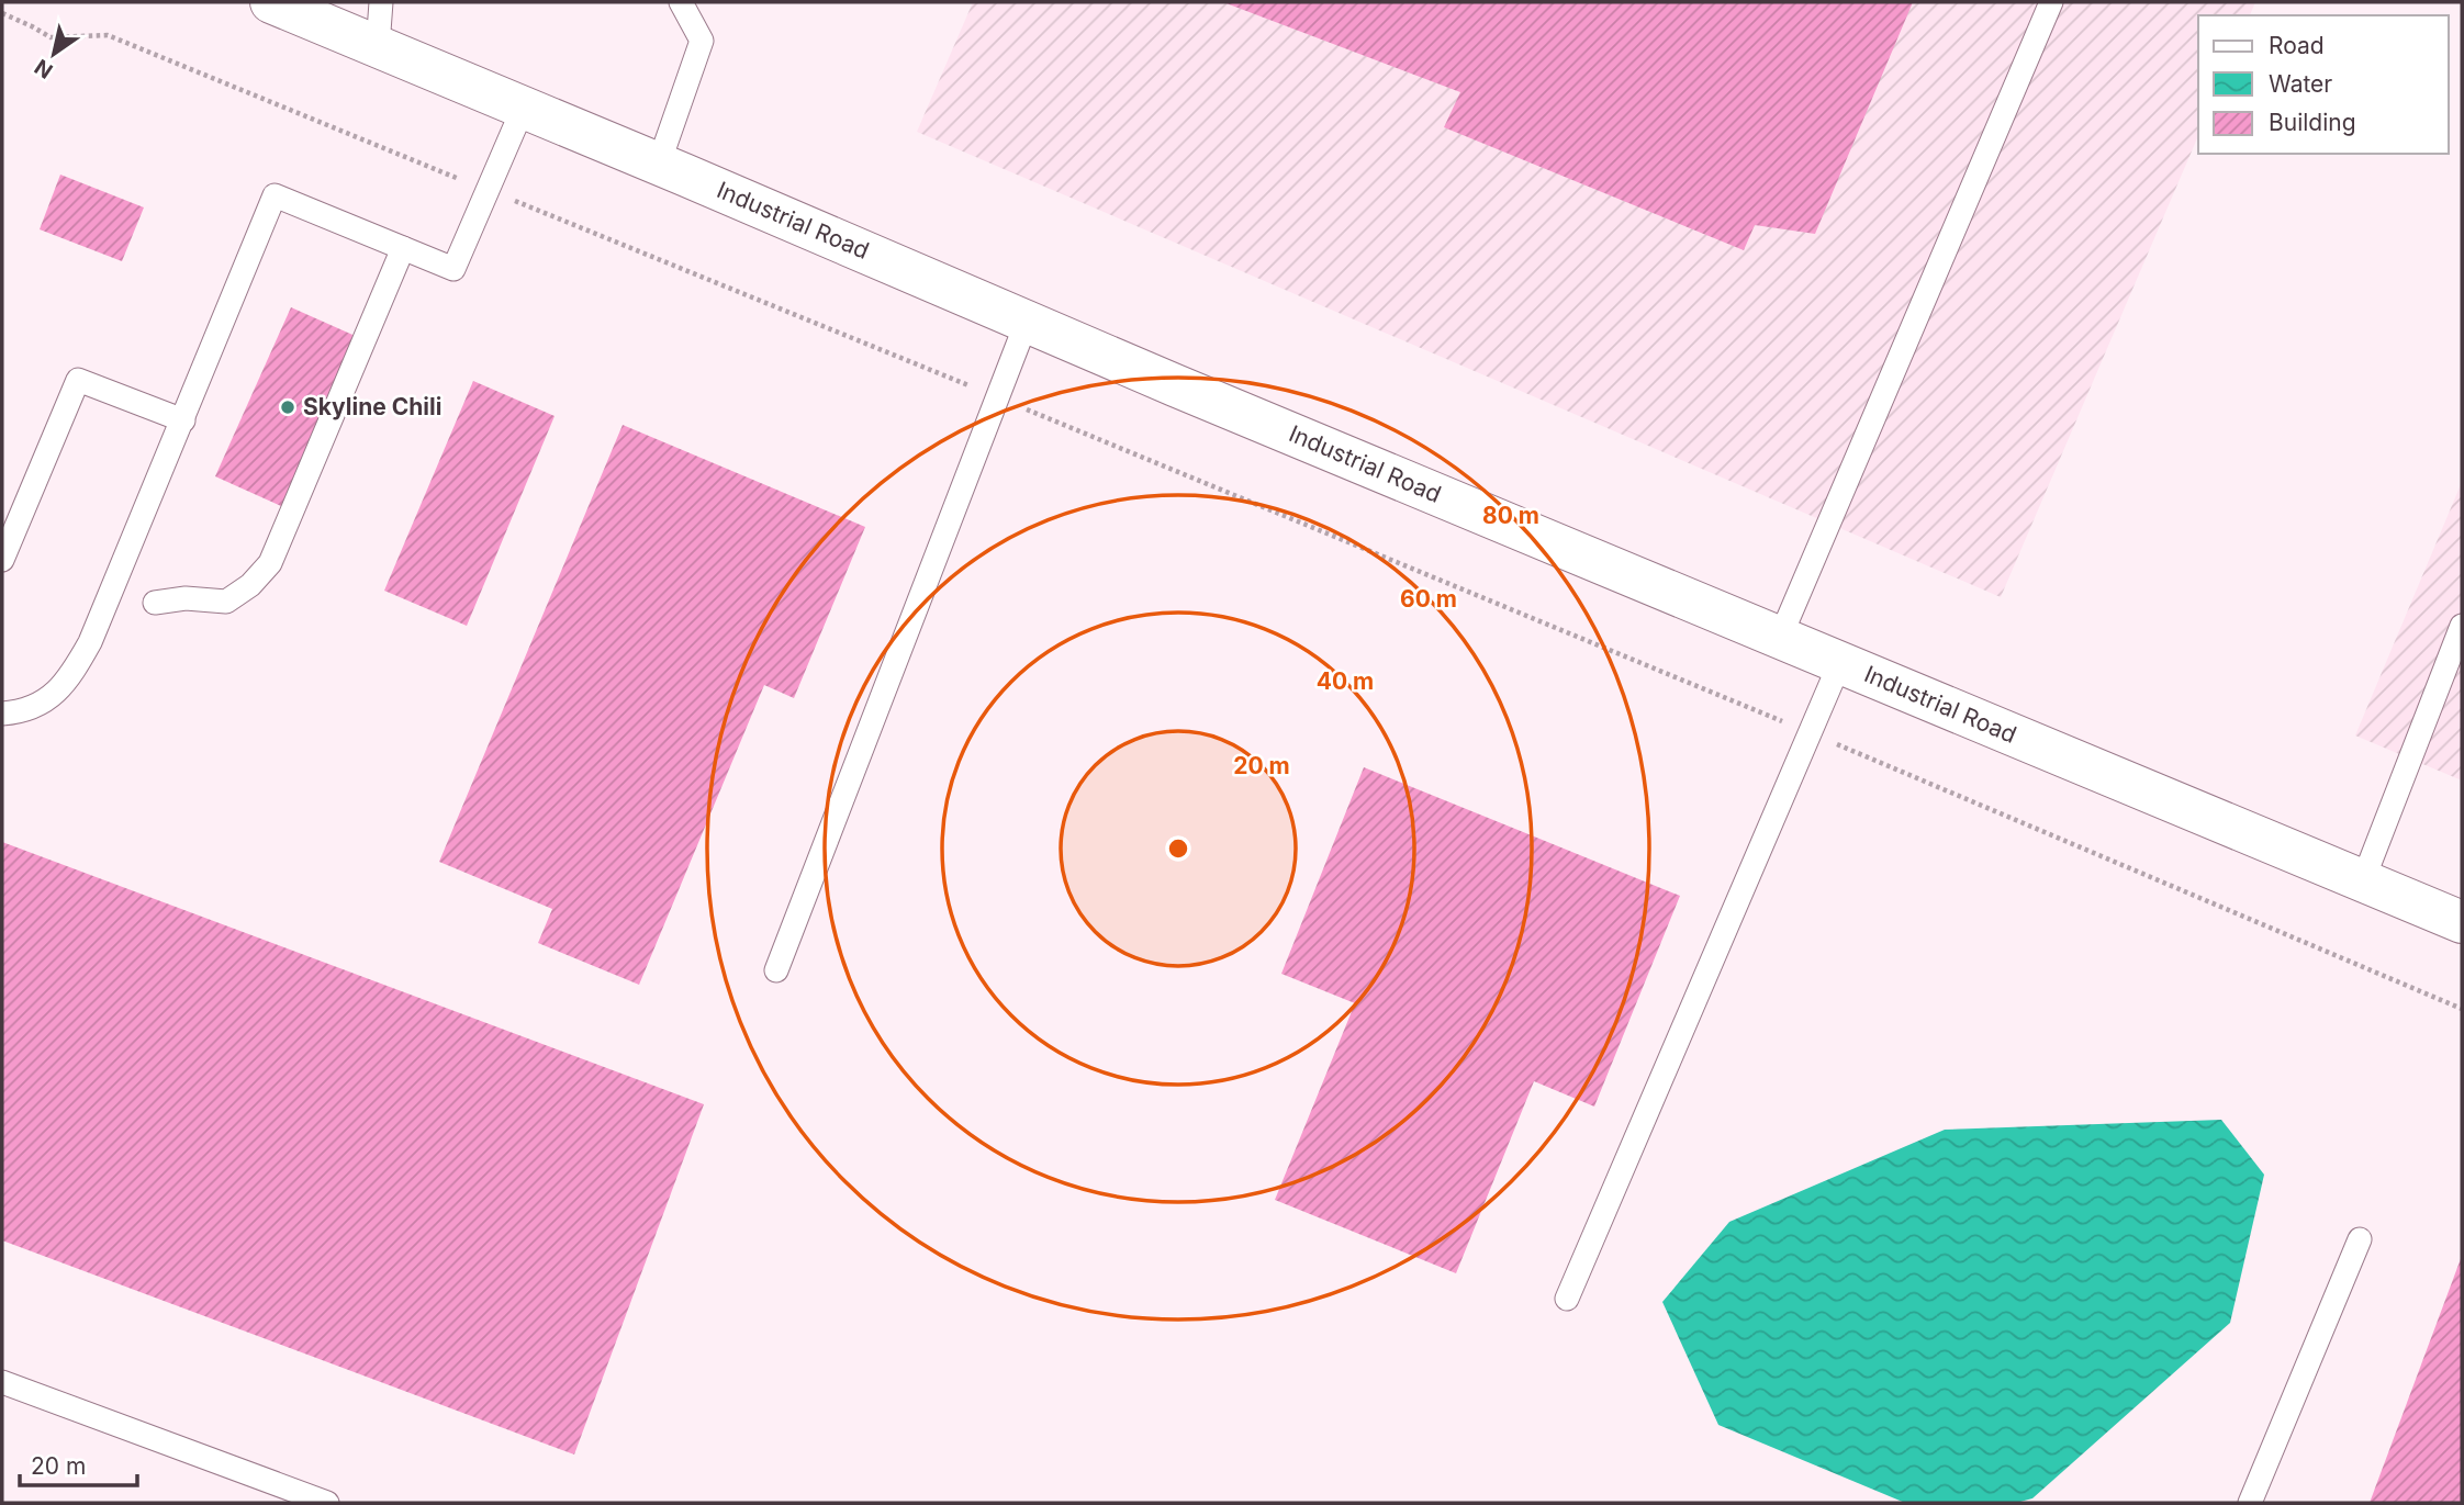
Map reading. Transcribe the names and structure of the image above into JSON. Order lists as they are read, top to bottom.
{
  "streets": {
    "main road": ["Industrial Road"]
  },
  "places": ["Skyline Chili"],
  "legend": ["Road", "Water", "Building"],
  "scale_bar": "20 m",
  "north": "bottom left",
  "rings": [
    "80 m",
    "60 m",
    "40 m",
    "20 m"
  ]
}
